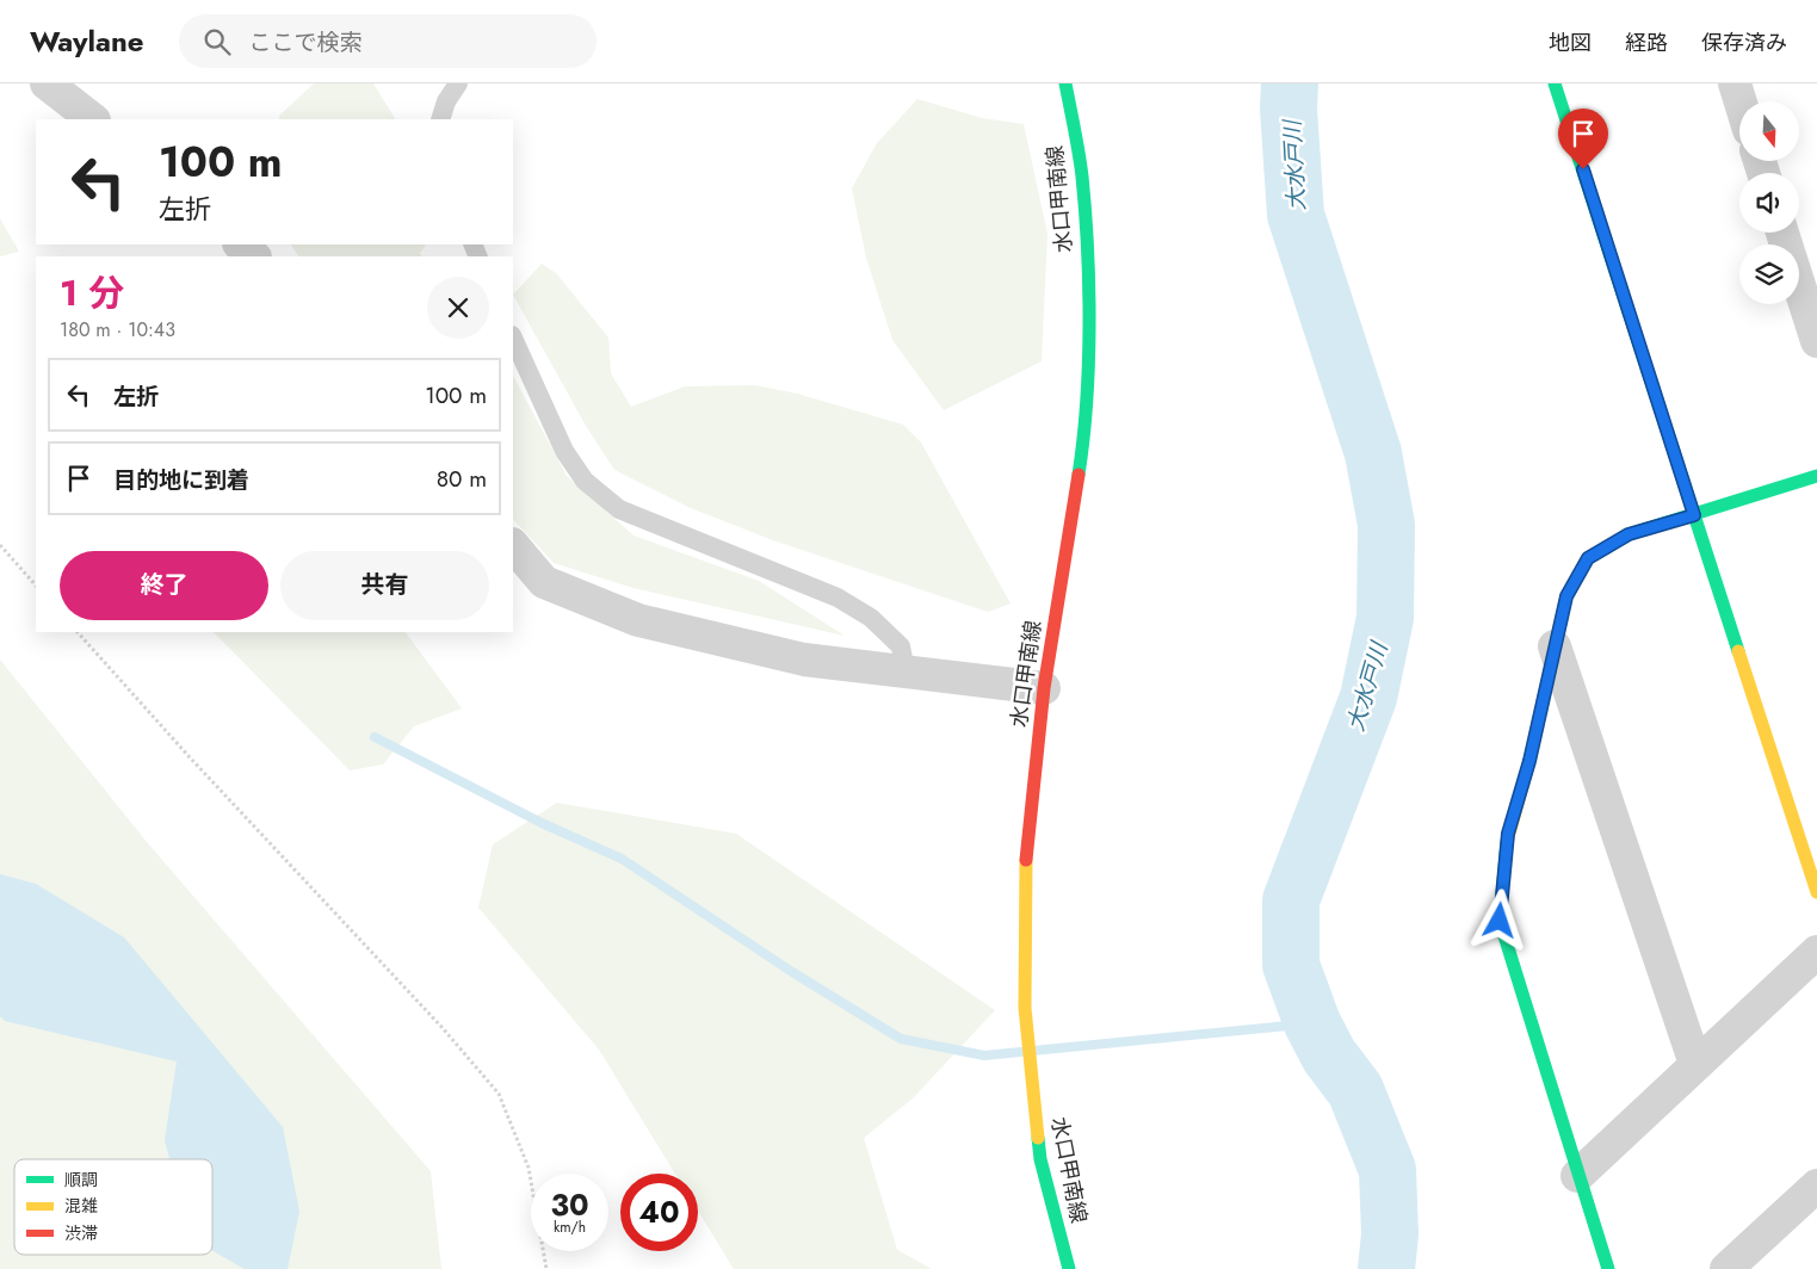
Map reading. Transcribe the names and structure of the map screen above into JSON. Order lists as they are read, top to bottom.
{
  "streets": {
    "street": ["水口甲南線"]
  },
  "water": ["大水戸川"],
  "legend": ["順調", "混雑", "渋滞"],
  "north": "bottom",
  "page": {
    "header": "Waylane",
    "search": "ここで検索",
    "nav": ["地図", "経路", "保存済み"],
    "turn": ["100 m", "左折"],
    "heading": ["1 分", "180 m · 10:43"],
    "list": [
      {
        "name": "左折",
        "value": "100 m"
      },
      {
        "name": "目的地に到着",
        "value": "80 m"
      }
    ],
    "buttons": ["終了", "共有"],
    "speed": "30 km/h",
    "limit": "40"
  }
}
